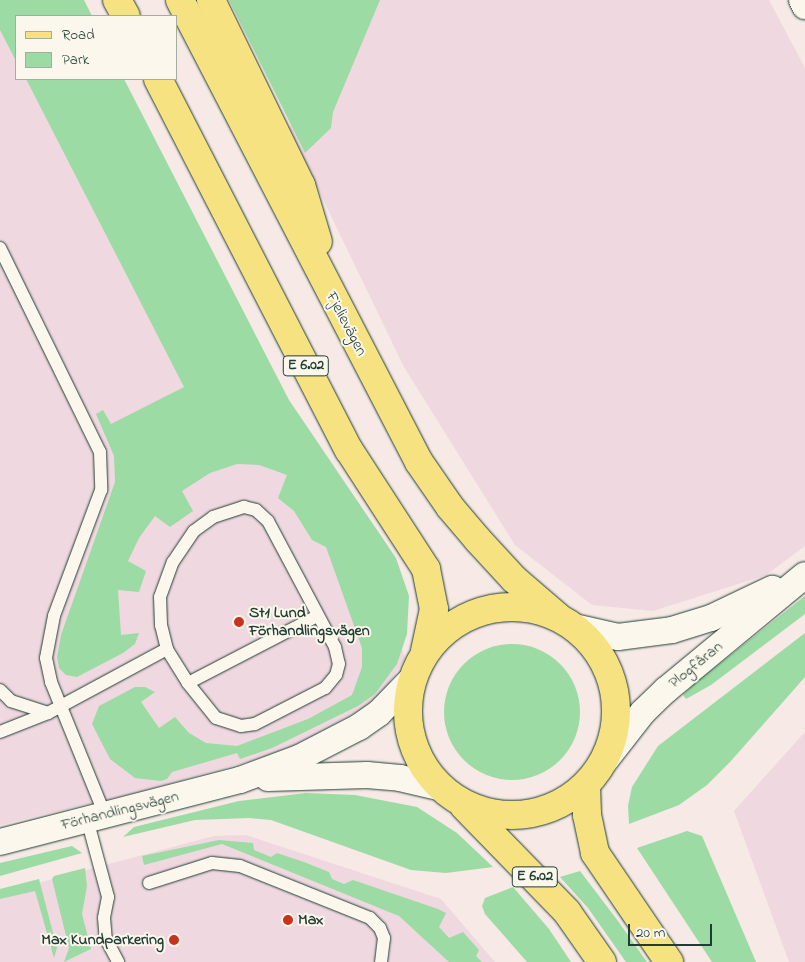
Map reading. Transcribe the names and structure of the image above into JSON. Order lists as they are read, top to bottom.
{
  "streets": {
    "main road": ["Fjelievägen", "E 6.02"],
    "street": ["Plogfåran", "Förhandlingsvägen"]
  },
  "crossings": [
    ["Fjelievägen", "Plogfåran"],
    ["Fjelievägen", "Förhandlingsvägen"]
  ],
  "places": ["St1 Lund Förhandlingsvägen", "Max", "Max Kundparkering"],
  "legend": ["Road", "Park"],
  "scale_bar": "20 m"
}
